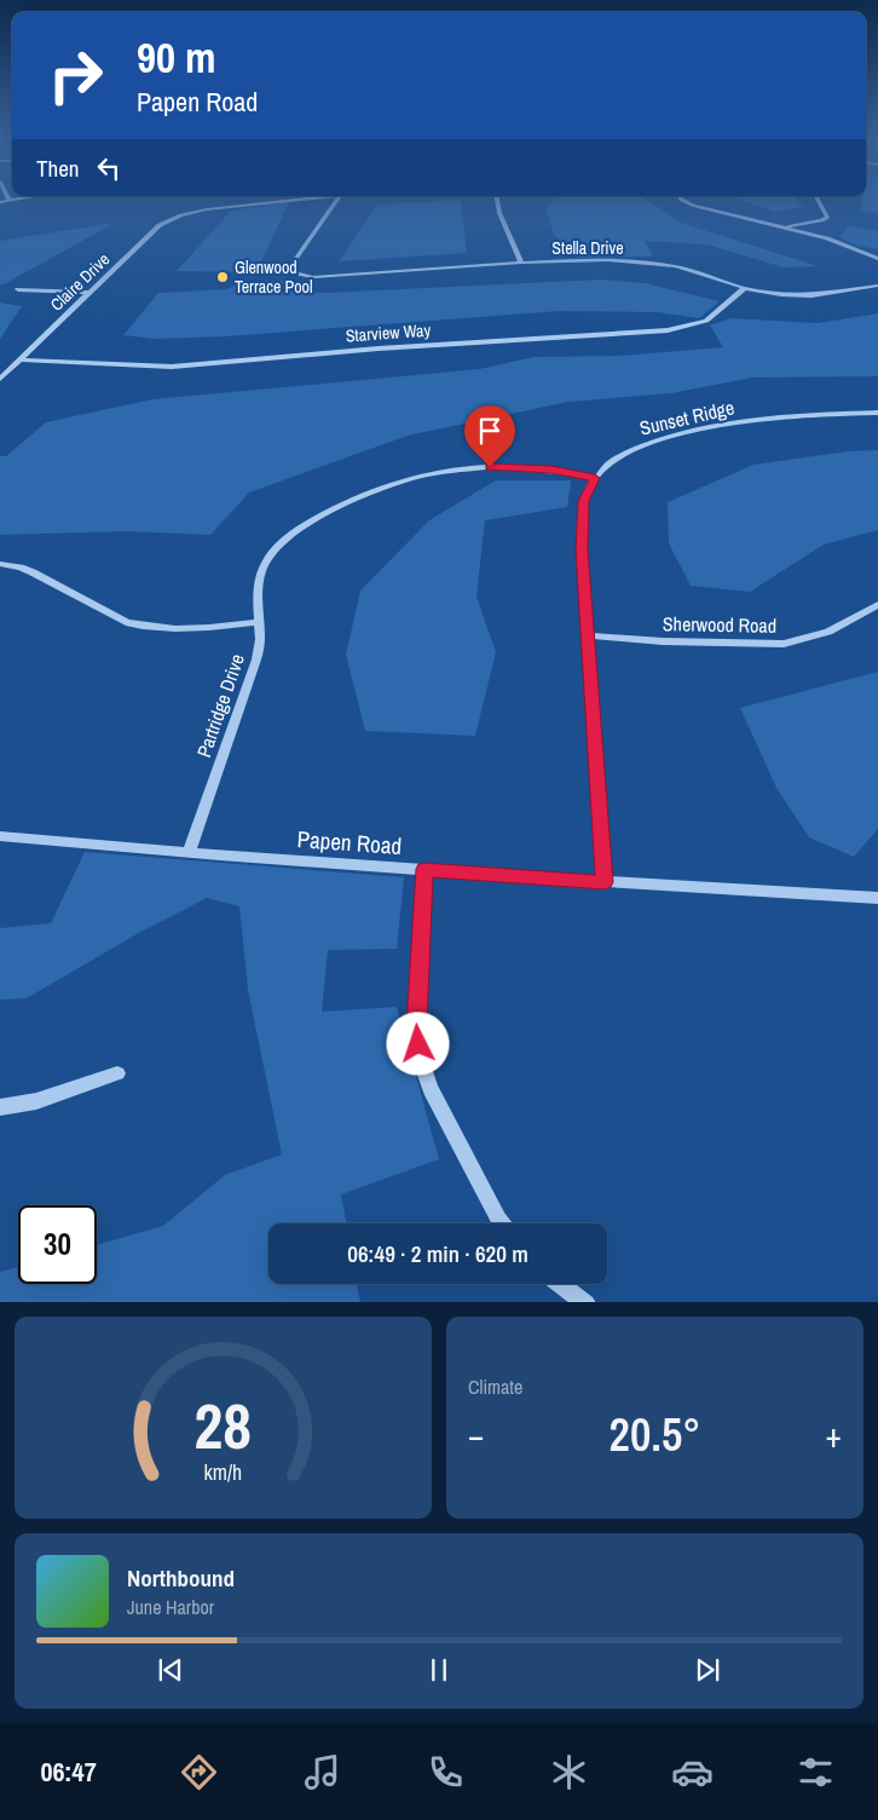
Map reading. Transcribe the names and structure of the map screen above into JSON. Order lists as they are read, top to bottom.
{
  "streets": {
    "street": [
      "Stella Drive",
      "Claire Drive",
      "Starview Way",
      "Sunset Ridge",
      "Sherwood Road",
      "Partridge Drive",
      "Papen Road"
    ]
  },
  "crossings": [
    ["Stella Drive", "Starview Way"],
    ["Claire Drive", "Starview Way"],
    ["Sunset Ridge", "Sherwood Road"],
    ["Sunset Ridge", "Partridge Drive"],
    ["Sunset Ridge", "Papen Road"],
    ["Partridge Drive", "Papen Road"]
  ],
  "places": ["Glenwood Terrace Pool"],
  "page": {
    "turn": ["90 m", "Papen Road"],
    "then": "Then",
    "limit": "30",
    "trip": "06:49 · 2 min · 620 m",
    "tile": "Climate",
    "heat": ["−", "20.5°", "+"],
    "song": ["Northbound", "June Harbor"],
    "tabs": "06:47",
    "gauge": ["28", "km/h"]
  }
}
